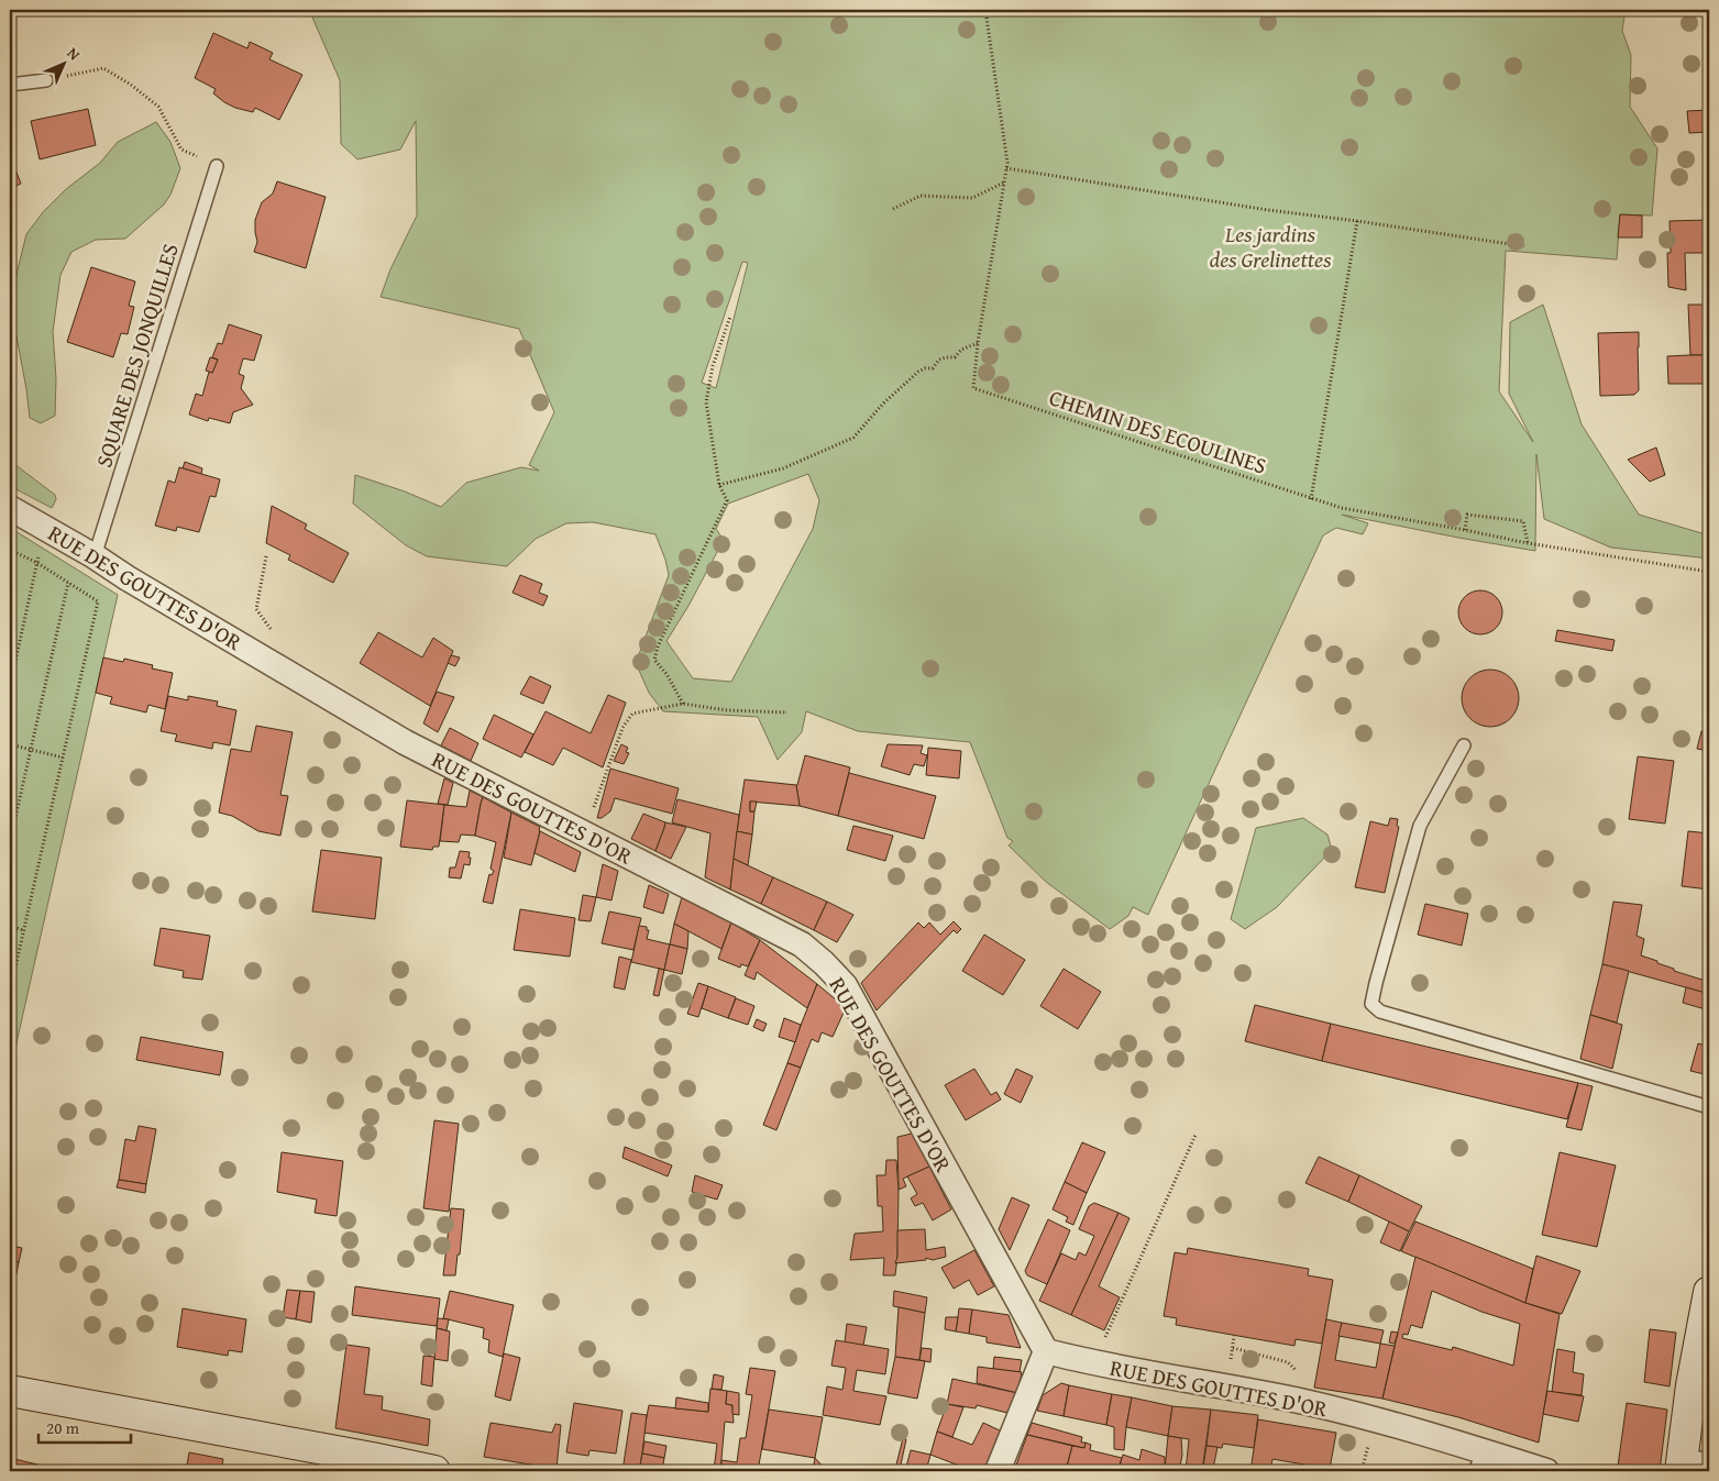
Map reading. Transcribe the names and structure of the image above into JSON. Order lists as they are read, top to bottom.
{
  "streets": {
    "street": ["RUE DES GOUTTES D'OR"],
    "lane": ["SQUARE DES JONQUILLES"],
    "path": ["CHEMIN DES ECOULINES"]
  },
  "crossings": [
    ["SQUARE DES JONQUILLES", "RUE DES GOUTTES D'OR"]
  ],
  "parks": ["Les jardins des Grelinettes"],
  "scale_bar": "20 m",
  "north": "top right"
}
